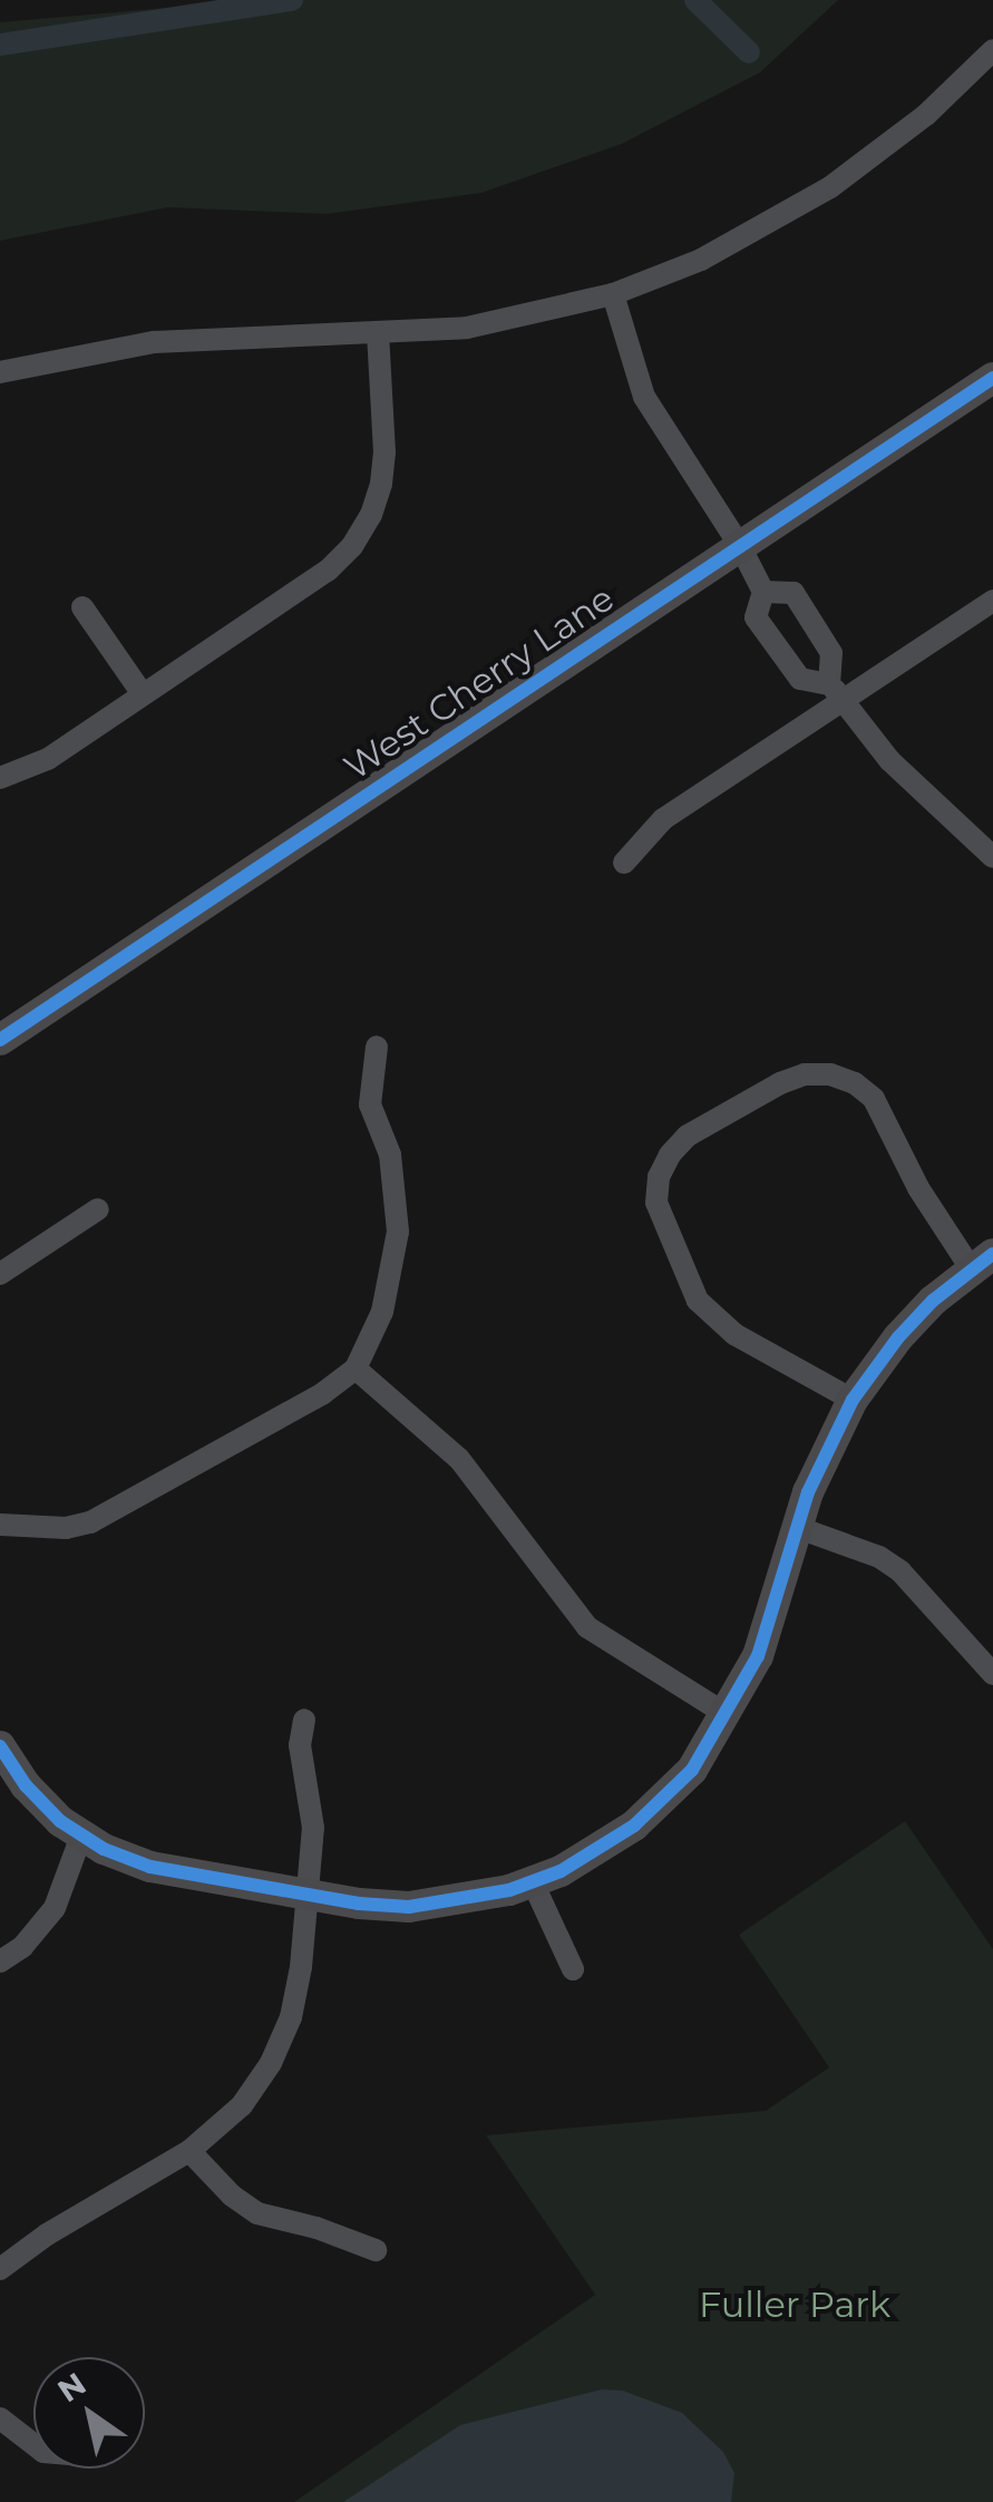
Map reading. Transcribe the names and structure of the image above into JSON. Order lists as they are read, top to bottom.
{
  "streets": {
    "street": ["West Cherry Lane"]
  },
  "parks": ["Fuller Park"],
  "north": "top left"
}
